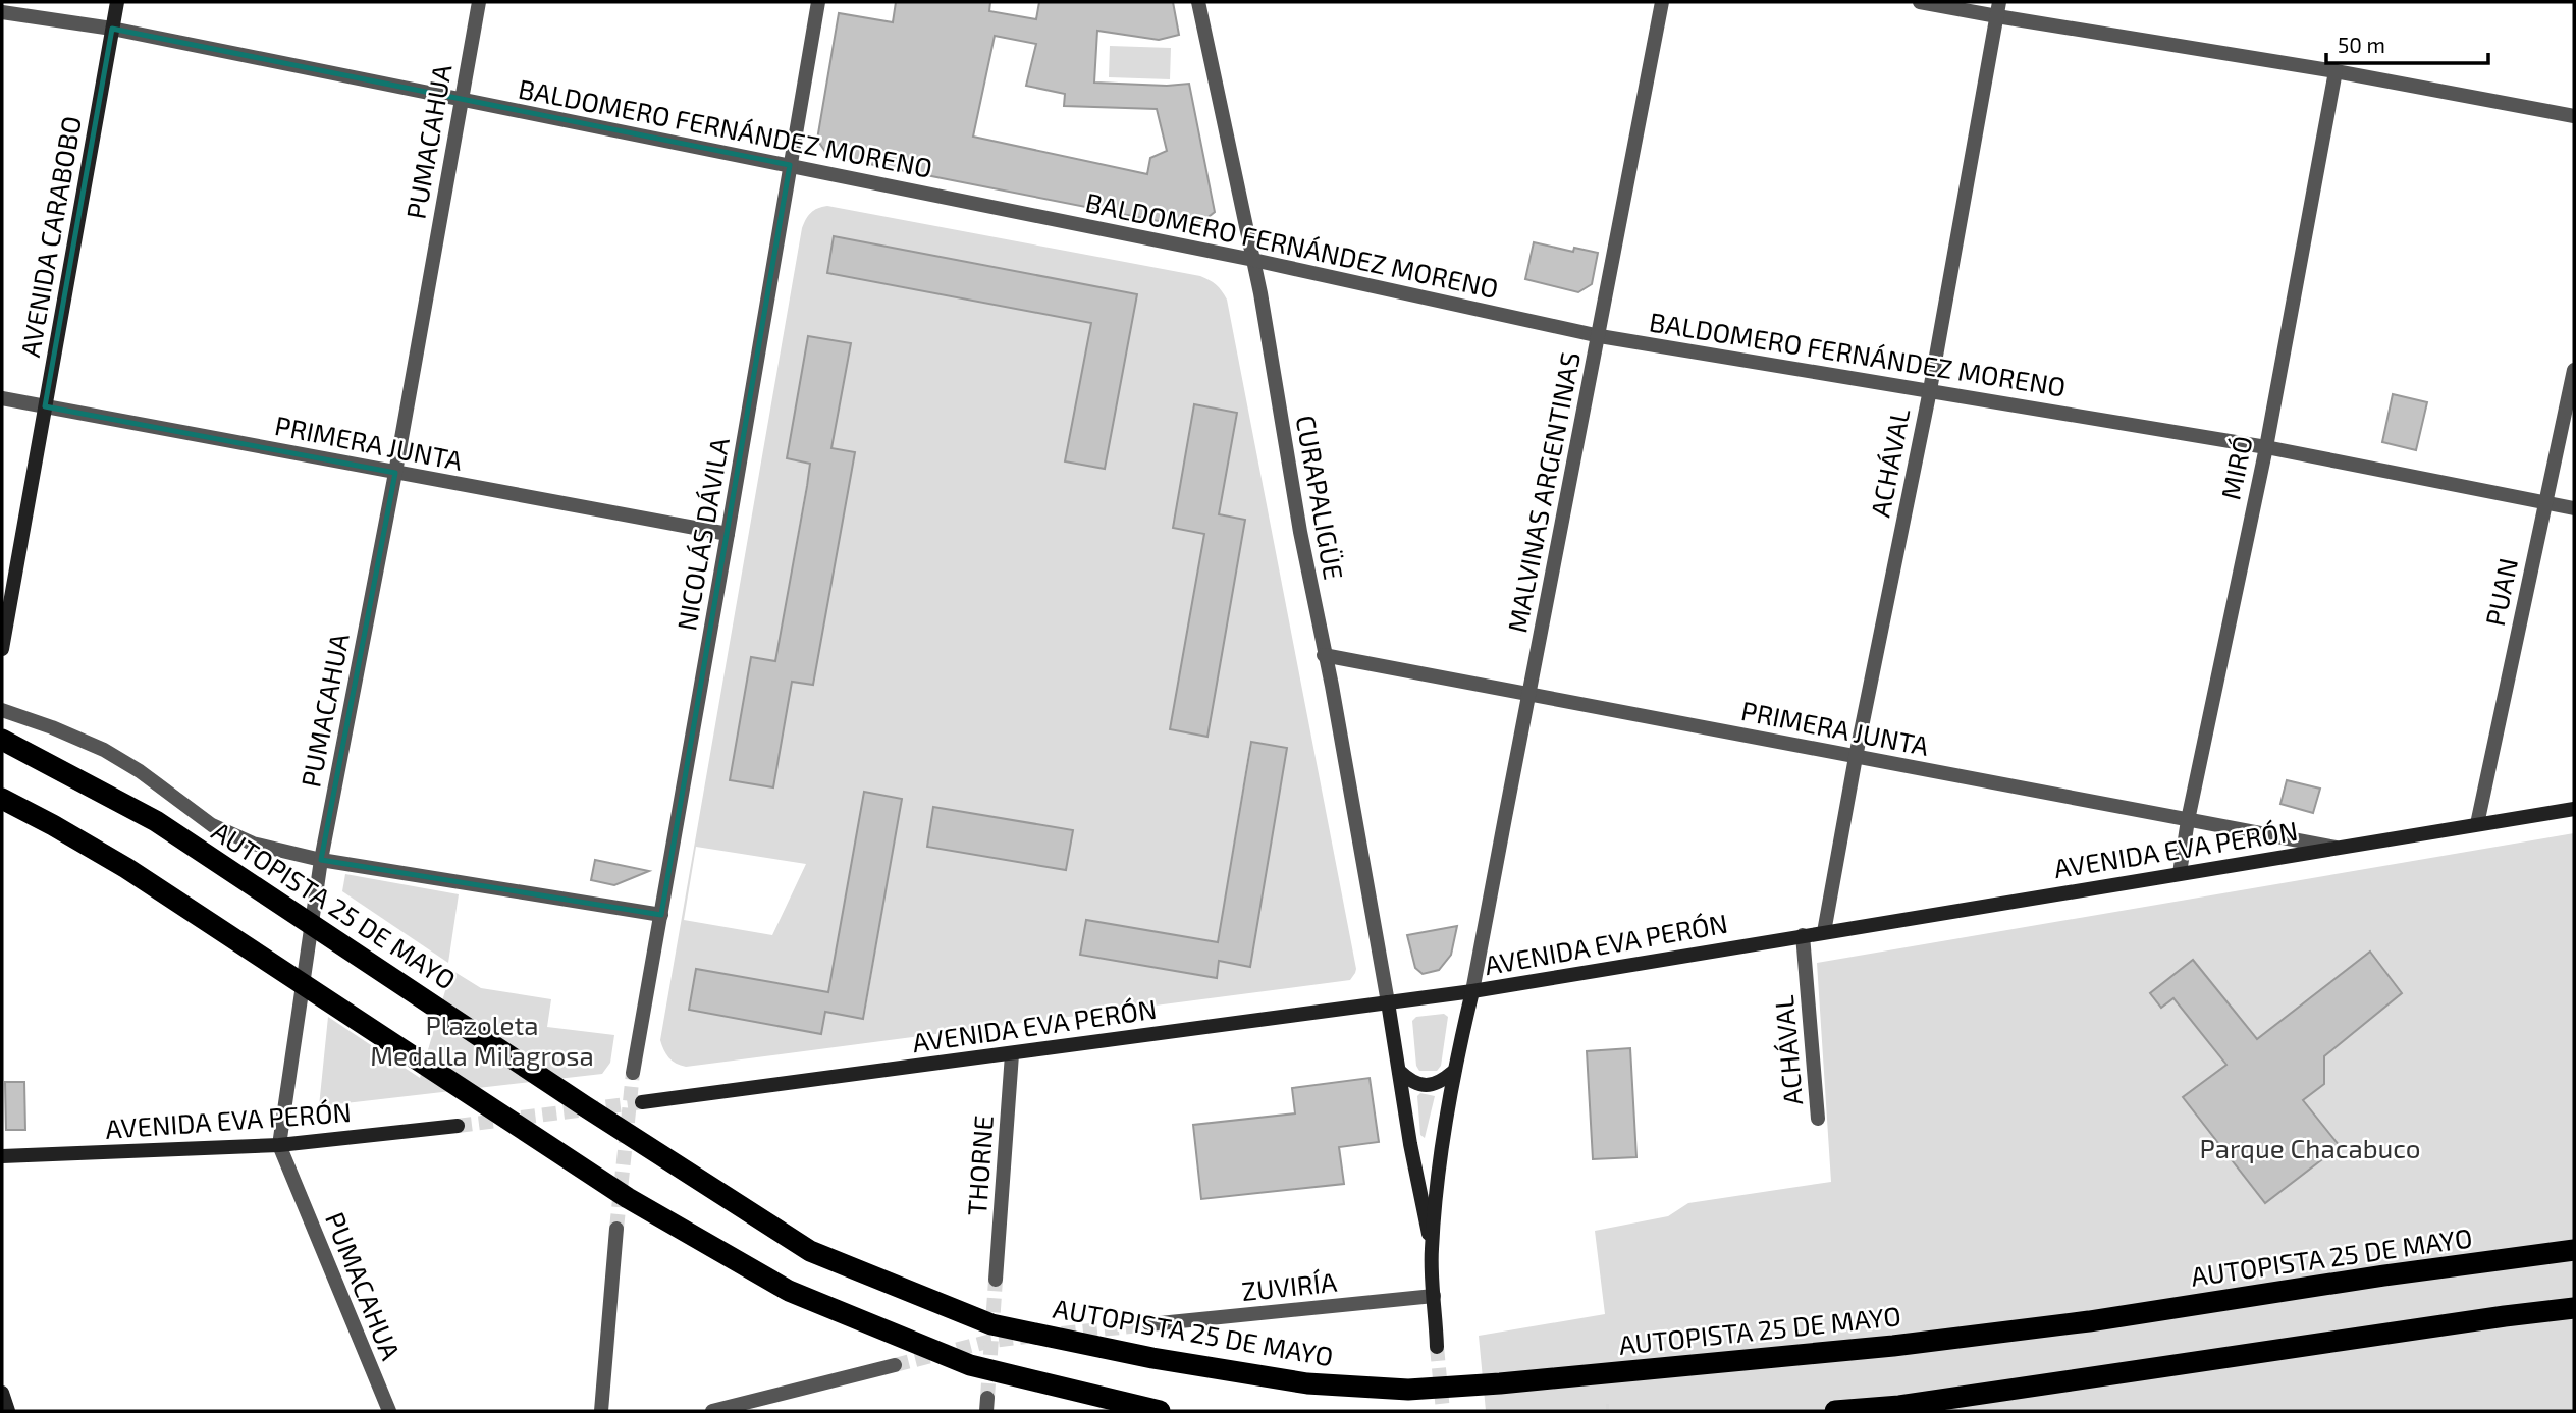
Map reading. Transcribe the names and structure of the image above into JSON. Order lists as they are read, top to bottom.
{
  "streets": {
    "highway": ["AUTOPISTA 25 DE MAYO"],
    "main road": ["AVENIDA CARABOBO", "AVENIDA EVA PERÓN"],
    "street": [
      "BALDOMERO FERNÁNDEZ MORENO",
      "PUMACAHUA",
      "PRIMERA JUNTA",
      "ACHÁVAL",
      "MIRÓ",
      "MALVINAS ARGENTINAS",
      "CURAPALIGÜE",
      "NICOLÁS DÁVILA",
      "PUAN",
      "THORNE",
      "ZUVIRÍA"
    ]
  },
  "crossings": [
    ["BALDOMERO FERNÁNDEZ MORENO", "PUMACAHUA"],
    ["BALDOMERO FERNÁNDEZ MORENO", "AVENIDA CARABOBO"],
    ["BALDOMERO FERNÁNDEZ MORENO", "ACHÁVAL"],
    ["BALDOMERO FERNÁNDEZ MORENO", "MIRÓ"],
    ["BALDOMERO FERNÁNDEZ MORENO", "MALVINAS ARGENTINAS"],
    ["BALDOMERO FERNÁNDEZ MORENO", "CURAPALIGÜE"],
    ["BALDOMERO FERNÁNDEZ MORENO", "NICOLÁS DÁVILA"],
    ["BALDOMERO FERNÁNDEZ MORENO", "PUAN"],
    ["PUMACAHUA", "PRIMERA JUNTA"],
    ["PUMACAHUA", "AVENIDA EVA PERÓN"],
    ["AVENIDA CARABOBO", "PRIMERA JUNTA"],
    ["PRIMERA JUNTA", "ACHÁVAL"],
    ["PRIMERA JUNTA", "MIRÓ"],
    ["PRIMERA JUNTA", "MALVINAS ARGENTINAS"],
    ["PRIMERA JUNTA", "CURAPALIGÜE"],
    ["PRIMERA JUNTA", "NICOLÁS DÁVILA"],
    ["PRIMERA JUNTA", "AVENIDA EVA PERÓN"],
    ["ACHÁVAL", "AVENIDA EVA PERÓN"],
    ["MIRÓ", "AVENIDA EVA PERÓN"],
    ["MALVINAS ARGENTINAS", "AVENIDA EVA PERÓN"],
    ["CURAPALIGÜE", "AVENIDA EVA PERÓN"],
    ["PUAN", "AVENIDA EVA PERÓN"],
    ["AVENIDA EVA PERÓN", "THORNE"]
  ],
  "parks": ["Plazoleta Medalla Milagrosa", "Parque Chacabuco"],
  "scale_bar": "50 m"
}
